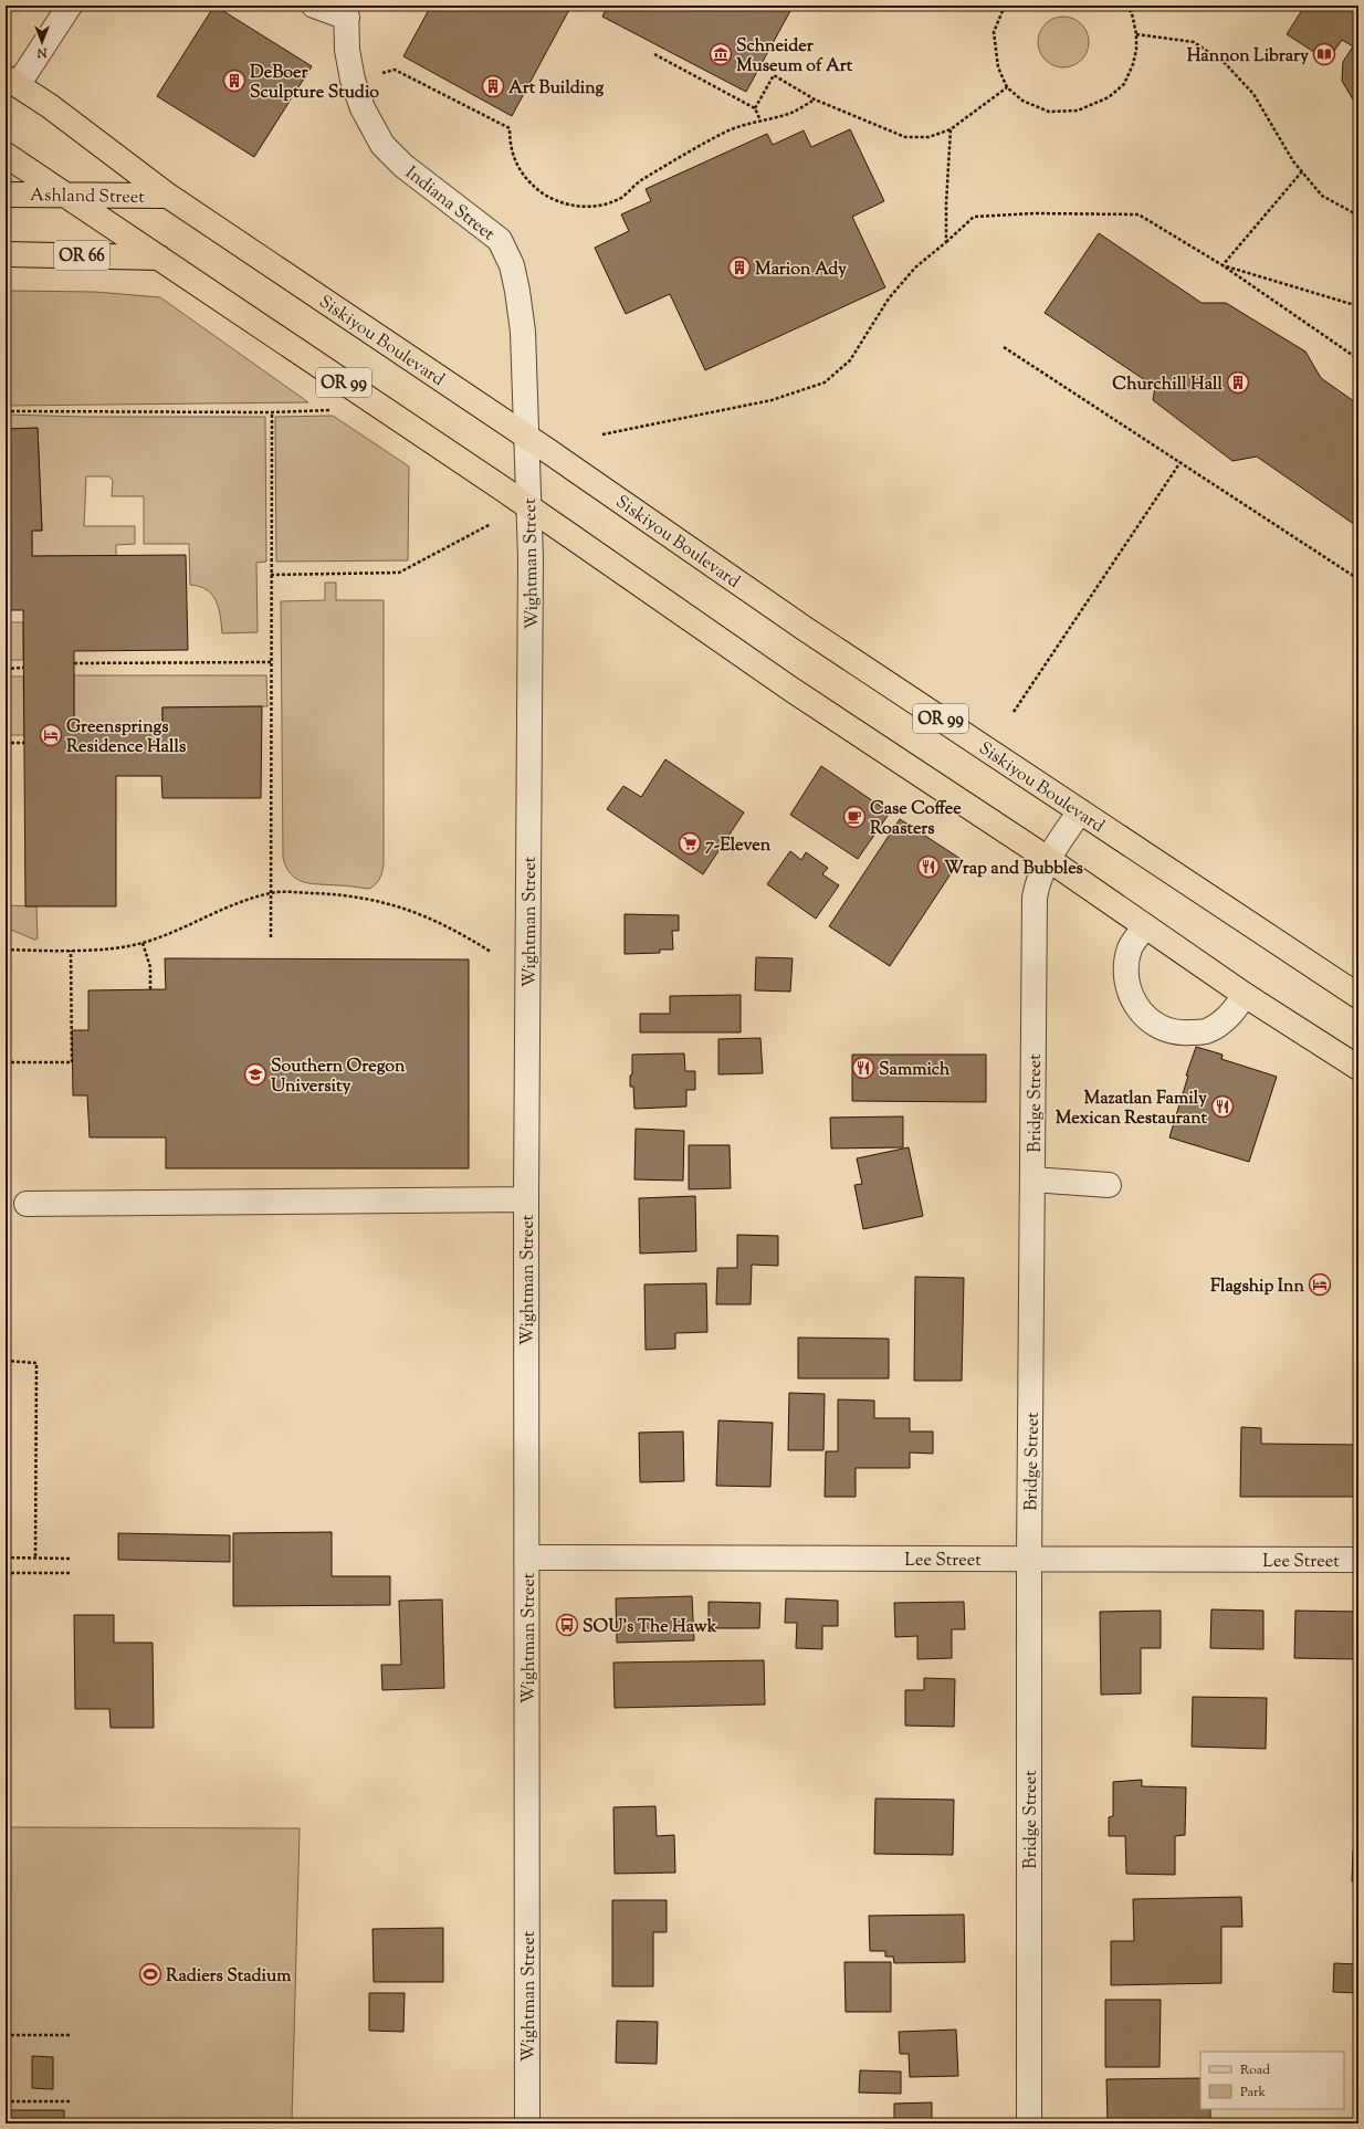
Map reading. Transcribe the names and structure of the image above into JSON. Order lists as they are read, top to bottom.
{
  "streets": {
    "main road": [
      "Ashland Street",
      "OR 66",
      "Siskiyou Boulevard",
      "OR 99"
    ],
    "street": [
      "Indiana Street",
      "Wightman Street",
      "Bridge Street",
      "Lee Street"
    ]
  },
  "crossings": [
    ["Ashland Street", "Siskiyou Boulevard"],
    ["Ashland Street", "OR 99"],
    ["Indiana Street", "Siskiyou Boulevard"],
    ["Indiana Street", "Wightman Street"],
    ["OR 66", "OR 99"],
    ["Siskiyou Boulevard", "Wightman Street"],
    ["Siskiyou Boulevard", "Bridge Street"],
    ["OR 99", "Wightman Street"],
    ["OR 99", "Bridge Street"],
    ["Wightman Street", "Lee Street"],
    ["Bridge Street", "Lee Street"]
  ],
  "places": {
    "museum": ["Schneider Museum of Art"],
    "library": ["Hannon Library"],
    "building": [
      "DeBoer Sculpture Studio",
      "Art Building",
      "Marion Ady",
      "Churchill Hall"
    ],
    "hotel": ["Greensprings Residence Halls", "Flagship Inn"],
    "cafe": ["Case Coffee Roasters"],
    "supermarket": ["7-Eleven"],
    "restaurant": ["Wrap and Bubbles", "Sammich", "Mazatlan Family Mexican Restaurant"],
    "school or university": ["Southern Oregon University"],
    "bus stop": ["SOU's The Hawk"],
    "sports": ["Radiers Stadium"]
  },
  "legend": ["Road", "Park"],
  "north": "bottom"
}
